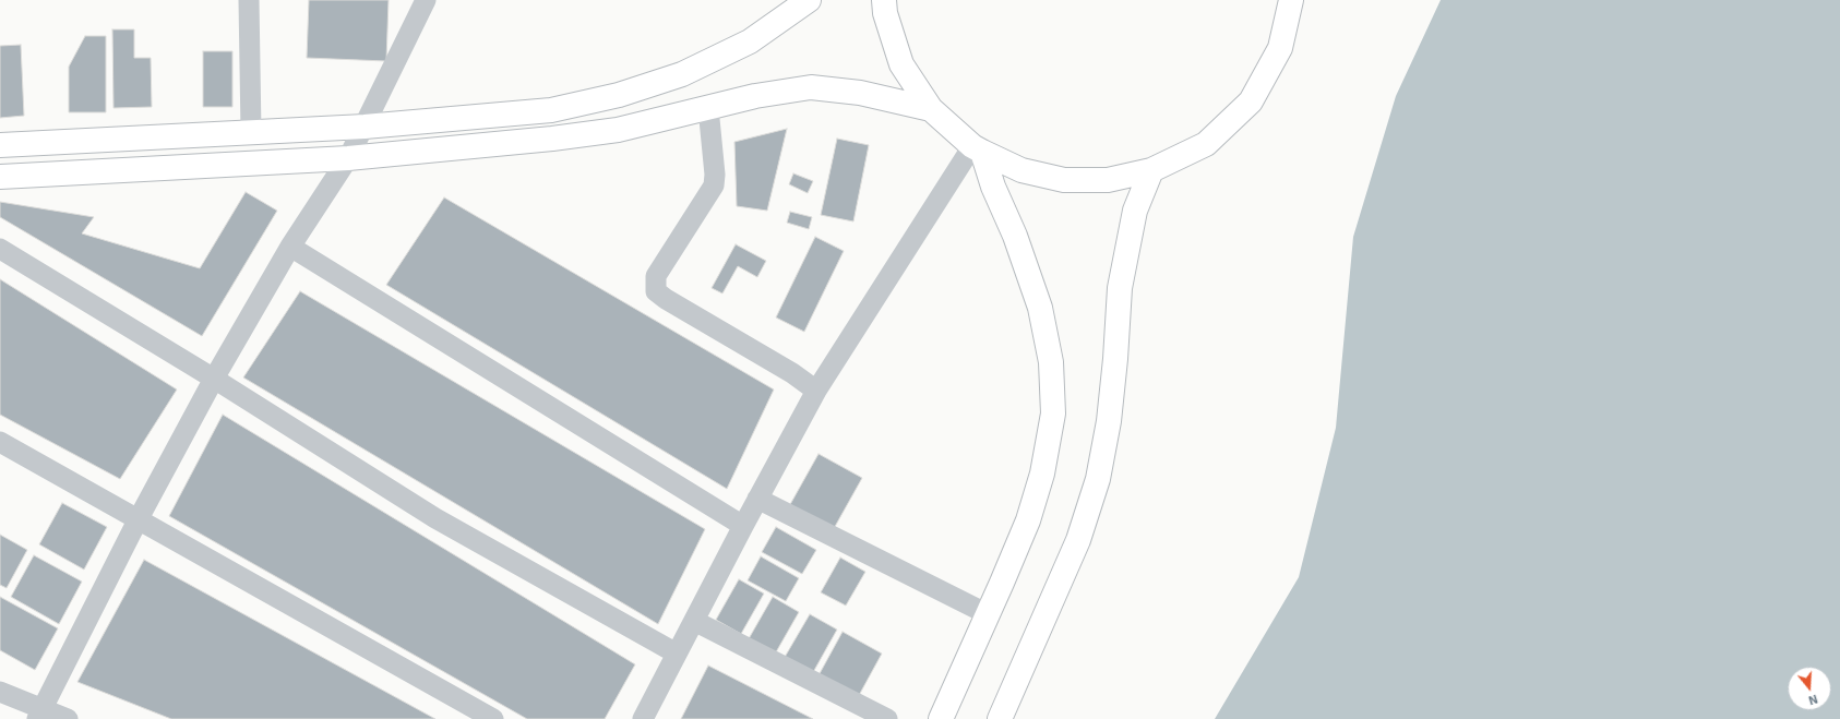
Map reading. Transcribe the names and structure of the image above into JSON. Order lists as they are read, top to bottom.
{
  "north": "bottom"
}
